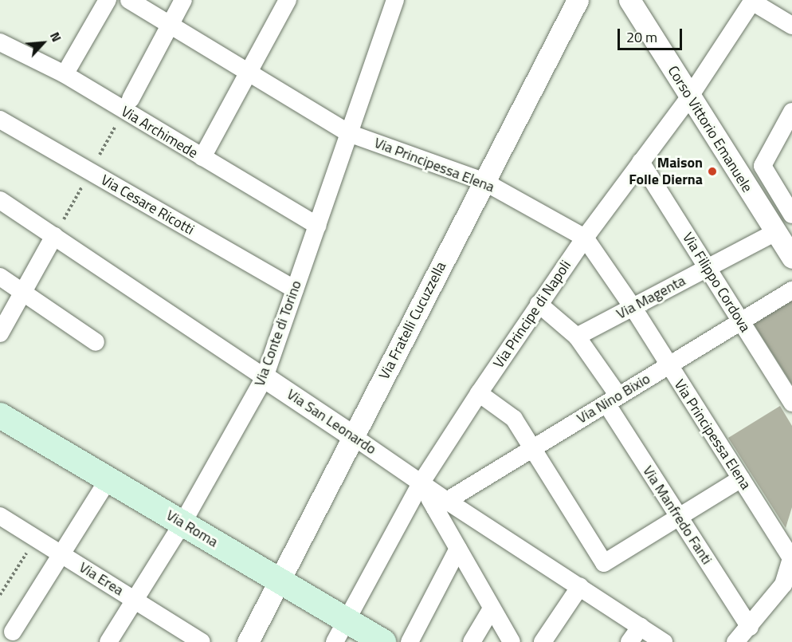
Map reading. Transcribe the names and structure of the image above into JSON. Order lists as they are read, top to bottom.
{
  "streets": {
    "main road": ["Via Roma"],
    "street": [
      "Corso Vittorio Emanuele",
      "Via Archimede",
      "Via Principessa Elena",
      "Via Cesare Ricotti",
      "Via Filippo Cordova",
      "Via Magenta",
      "Via Principe di Napoli",
      "Via Fratelli Cucuzzella",
      "Via Conte di Torino",
      "Via Nino Bixio",
      "Via San Leonardo",
      "Via Manfredo Fanti",
      "Via Erea"
    ]
  },
  "crossings": [
    ["Corso Vittorio Emanuele", "Via Magenta"],
    ["Corso Vittorio Emanuele", "Via Principe di Napoli"],
    ["Via Archimede", "Via Conte di Torino"],
    ["Via Principessa Elena", "Via Magenta"],
    ["Via Principessa Elena", "Via Principe di Napoli"],
    ["Via Principessa Elena", "Via Fratelli Cucuzzella"],
    ["Via Principessa Elena", "Via Conte di Torino"],
    ["Via Principessa Elena", "Via Nino Bixio"],
    ["Via Cesare Ricotti", "Via Conte di Torino"],
    ["Via Filippo Cordova", "Via Magenta"],
    ["Via Filippo Cordova", "Via Principe di Napoli"],
    ["Via Filippo Cordova", "Via Nino Bixio"],
    ["Via Magenta", "Via Manfredo Fanti"],
    ["Via Principe di Napoli", "Via San Leonardo"],
    ["Via Principe di Napoli", "Via Manfredo Fanti"],
    ["Via Principe di Napoli", "Via Roma"],
    ["Via Fratelli Cucuzzella", "Via San Leonardo"],
    ["Via Fratelli Cucuzzella", "Via Roma"],
    ["Via Conte di Torino", "Via San Leonardo"],
    ["Via Conte di Torino", "Via Roma"],
    ["Via Conte di Torino", "Via Erea"],
    ["Via Nino Bixio", "Via San Leonardo"],
    ["Via Nino Bixio", "Via Manfredo Fanti"]
  ],
  "places": ["Maison Folle Dierna"],
  "scale_bar": "20 m",
  "north": "top right"
}
